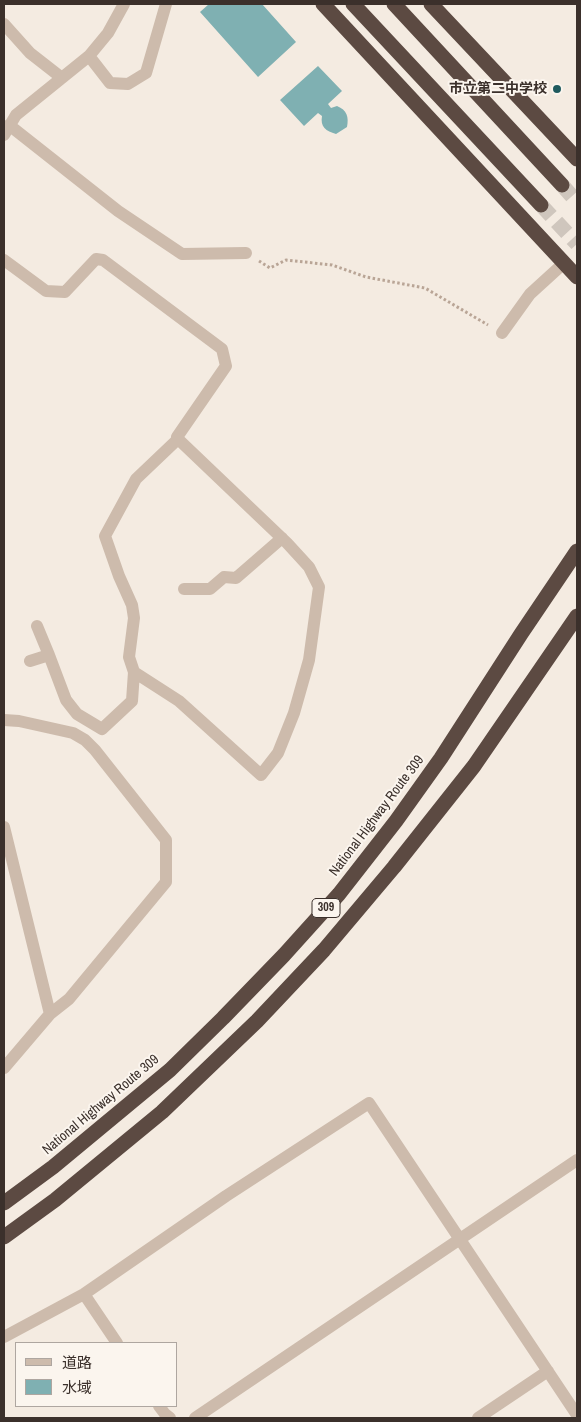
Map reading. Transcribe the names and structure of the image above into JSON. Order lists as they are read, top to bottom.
{
  "streets": {
    "highway": ["National Highway Route 309", "309"]
  },
  "places": ["市立第二中学校"],
  "legend": ["道路", "水域"]
}
